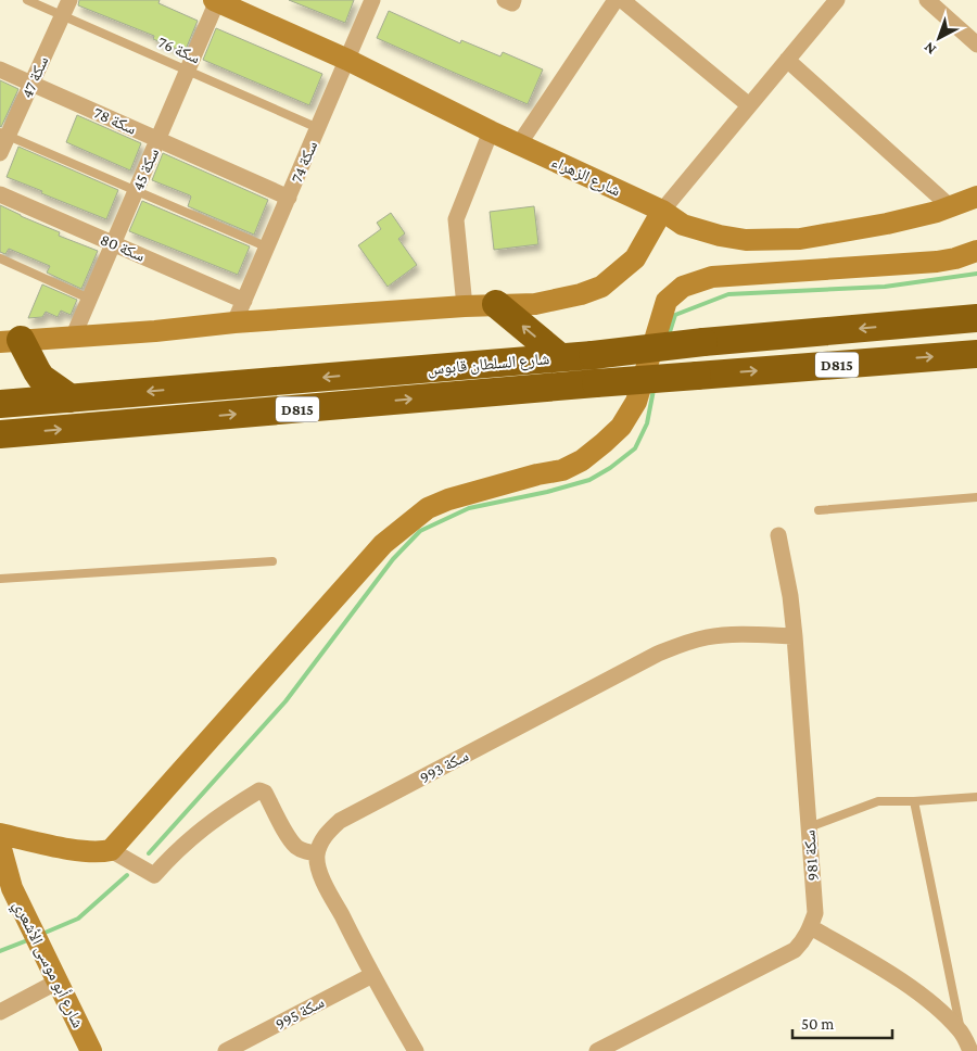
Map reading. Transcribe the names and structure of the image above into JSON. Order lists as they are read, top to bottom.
{
  "streets": {
    "highway": ["شارع السلطان قابوس", "D815"],
    "street": [
      "سكة 47",
      "سكة 78",
      "سكة 74",
      "سكة 45",
      "شارع الزهراء",
      "سكة 80",
      "سكة 993",
      "سكة 981",
      "شارع أبو موسى الأشعري",
      "سكة 995"
    ],
    "lane": ["سكة 76"]
  },
  "crossings": [
    ["سكة 76", "سكة 47"],
    ["سكة 76", "سكة 74"],
    ["سكة 76", "سكة 45"],
    ["سكة 47", "سكة 78"],
    ["سكة 78", "سكة 74"],
    ["سكة 78", "سكة 45"],
    ["سكة 74", "شارع الزهراء"],
    ["سكة 74", "سكة 80"],
    ["سكة 45", "شارع الزهراء"],
    ["سكة 45", "سكة 80"],
    ["سكة 993", "سكة 981"]
  ],
  "scale_bar": "50 m",
  "north": "bottom left"
}
